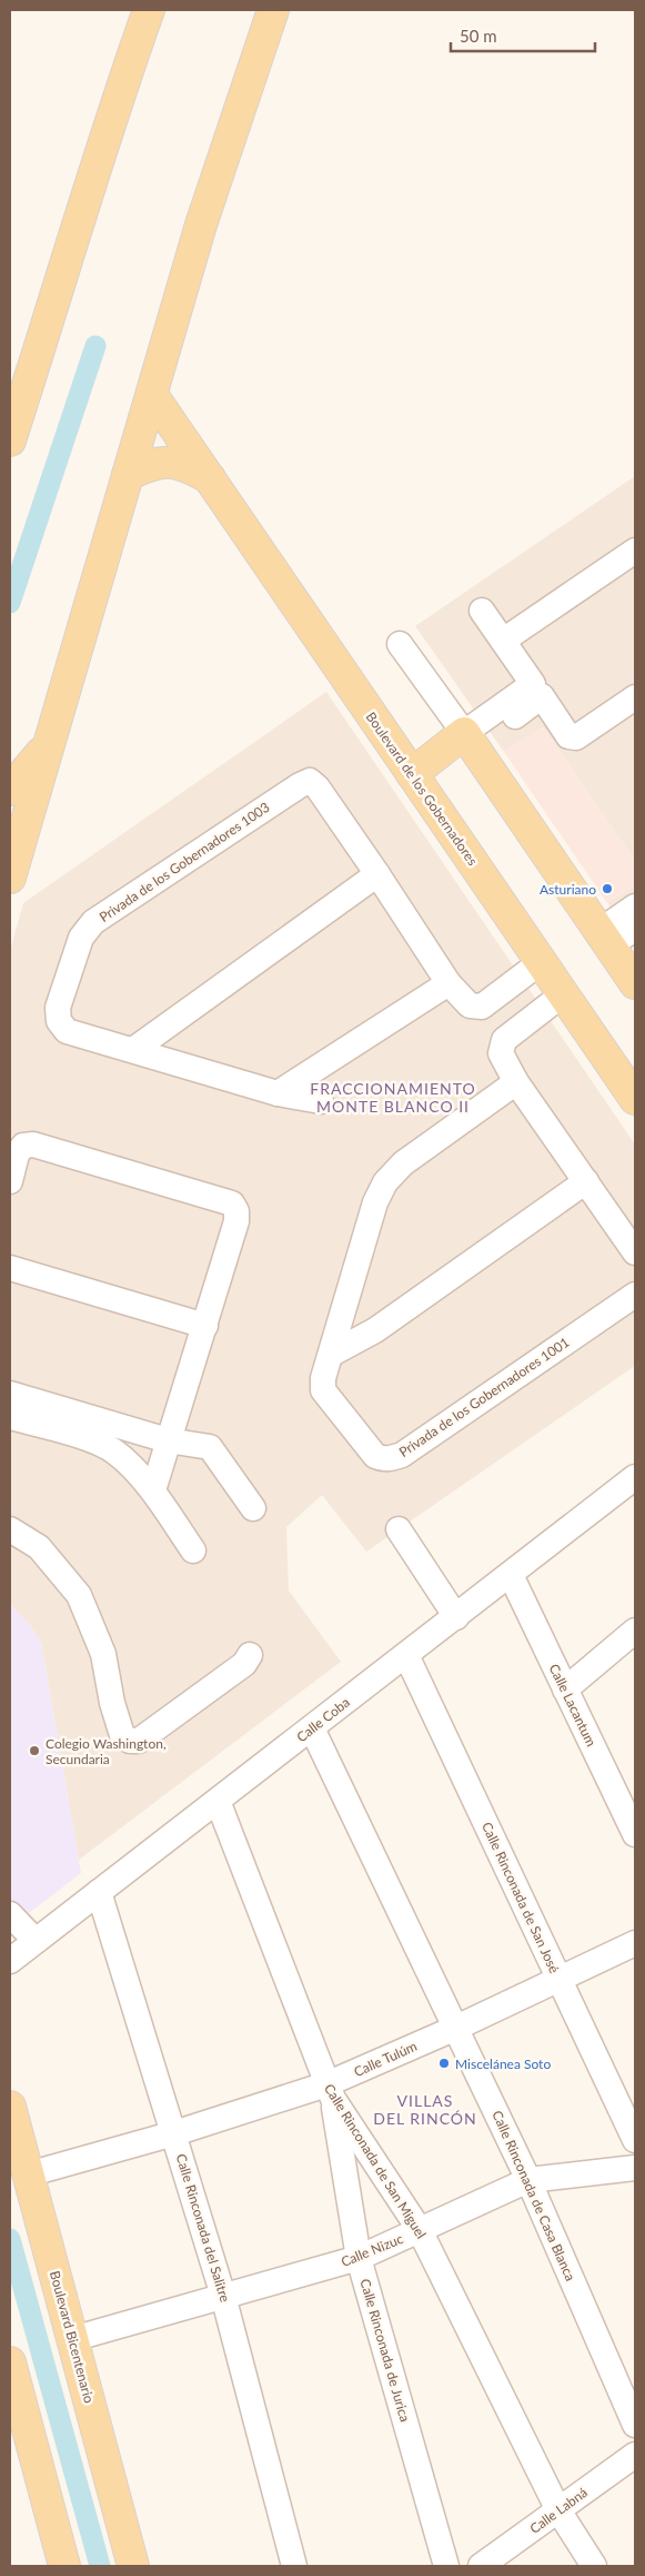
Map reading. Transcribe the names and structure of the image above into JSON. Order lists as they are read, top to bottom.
{
  "streets": {
    "main road": ["Boulevard de los Gobernadores", "Boulevard Bicentenario"],
    "street": [
      "Privada de los Gobernadores 1003",
      "Privada de los Gobernadores 1001",
      "Calle Lacantum",
      "Calle Coba",
      "Calle Rinconada de San José",
      "Calle Tulúm",
      "Calle Rinconada de San Miguel",
      "Calle Rinconada de Casa Blanca",
      "Calle Rinconada del Salitre",
      "Calle Nizuc",
      "Calle Rinconada de Jurica",
      "Calle Labná"
    ]
  },
  "crossings": [
    ["Boulevard de los Gobernadores", "Privada de los Gobernadores 1003"],
    ["Calle Lacantum", "Calle Coba"],
    ["Calle Coba", "Calle Rinconada de San José"],
    ["Calle Coba", "Calle Rinconada de San Miguel"],
    ["Calle Coba", "Calle Rinconada de Casa Blanca"],
    ["Calle Coba", "Calle Rinconada del Salitre"],
    ["Calle Rinconada de San José", "Calle Tulúm"],
    ["Calle Tulúm", "Calle Rinconada de San Miguel"],
    ["Calle Tulúm", "Calle Rinconada de Casa Blanca"],
    ["Calle Tulúm", "Calle Rinconada del Salitre"],
    ["Calle Tulúm", "Boulevard Bicentenario"],
    ["Calle Tulúm", "Calle Rinconada de Jurica"],
    ["Calle Rinconada de San Miguel", "Calle Nizuc"],
    ["Calle Rinconada de San Miguel", "Calle Rinconada de Jurica"],
    ["Calle Rinconada de San Miguel", "Calle Labná"],
    ["Calle Rinconada de Casa Blanca", "Calle Nizuc"],
    ["Calle Rinconada del Salitre", "Calle Nizuc"],
    ["Calle Nizuc", "Boulevard Bicentenario"],
    ["Calle Nizuc", "Calle Rinconada de Jurica"]
  ],
  "districts": ["FRACCIONAMIENTO MONTE BLANCO II", "VILLAS DEL RINCÓN"],
  "places": ["Asturiano", "Colegio Washington, Secundaria", "Miscelánea Soto"],
  "scale_bar": "50 m"
}
